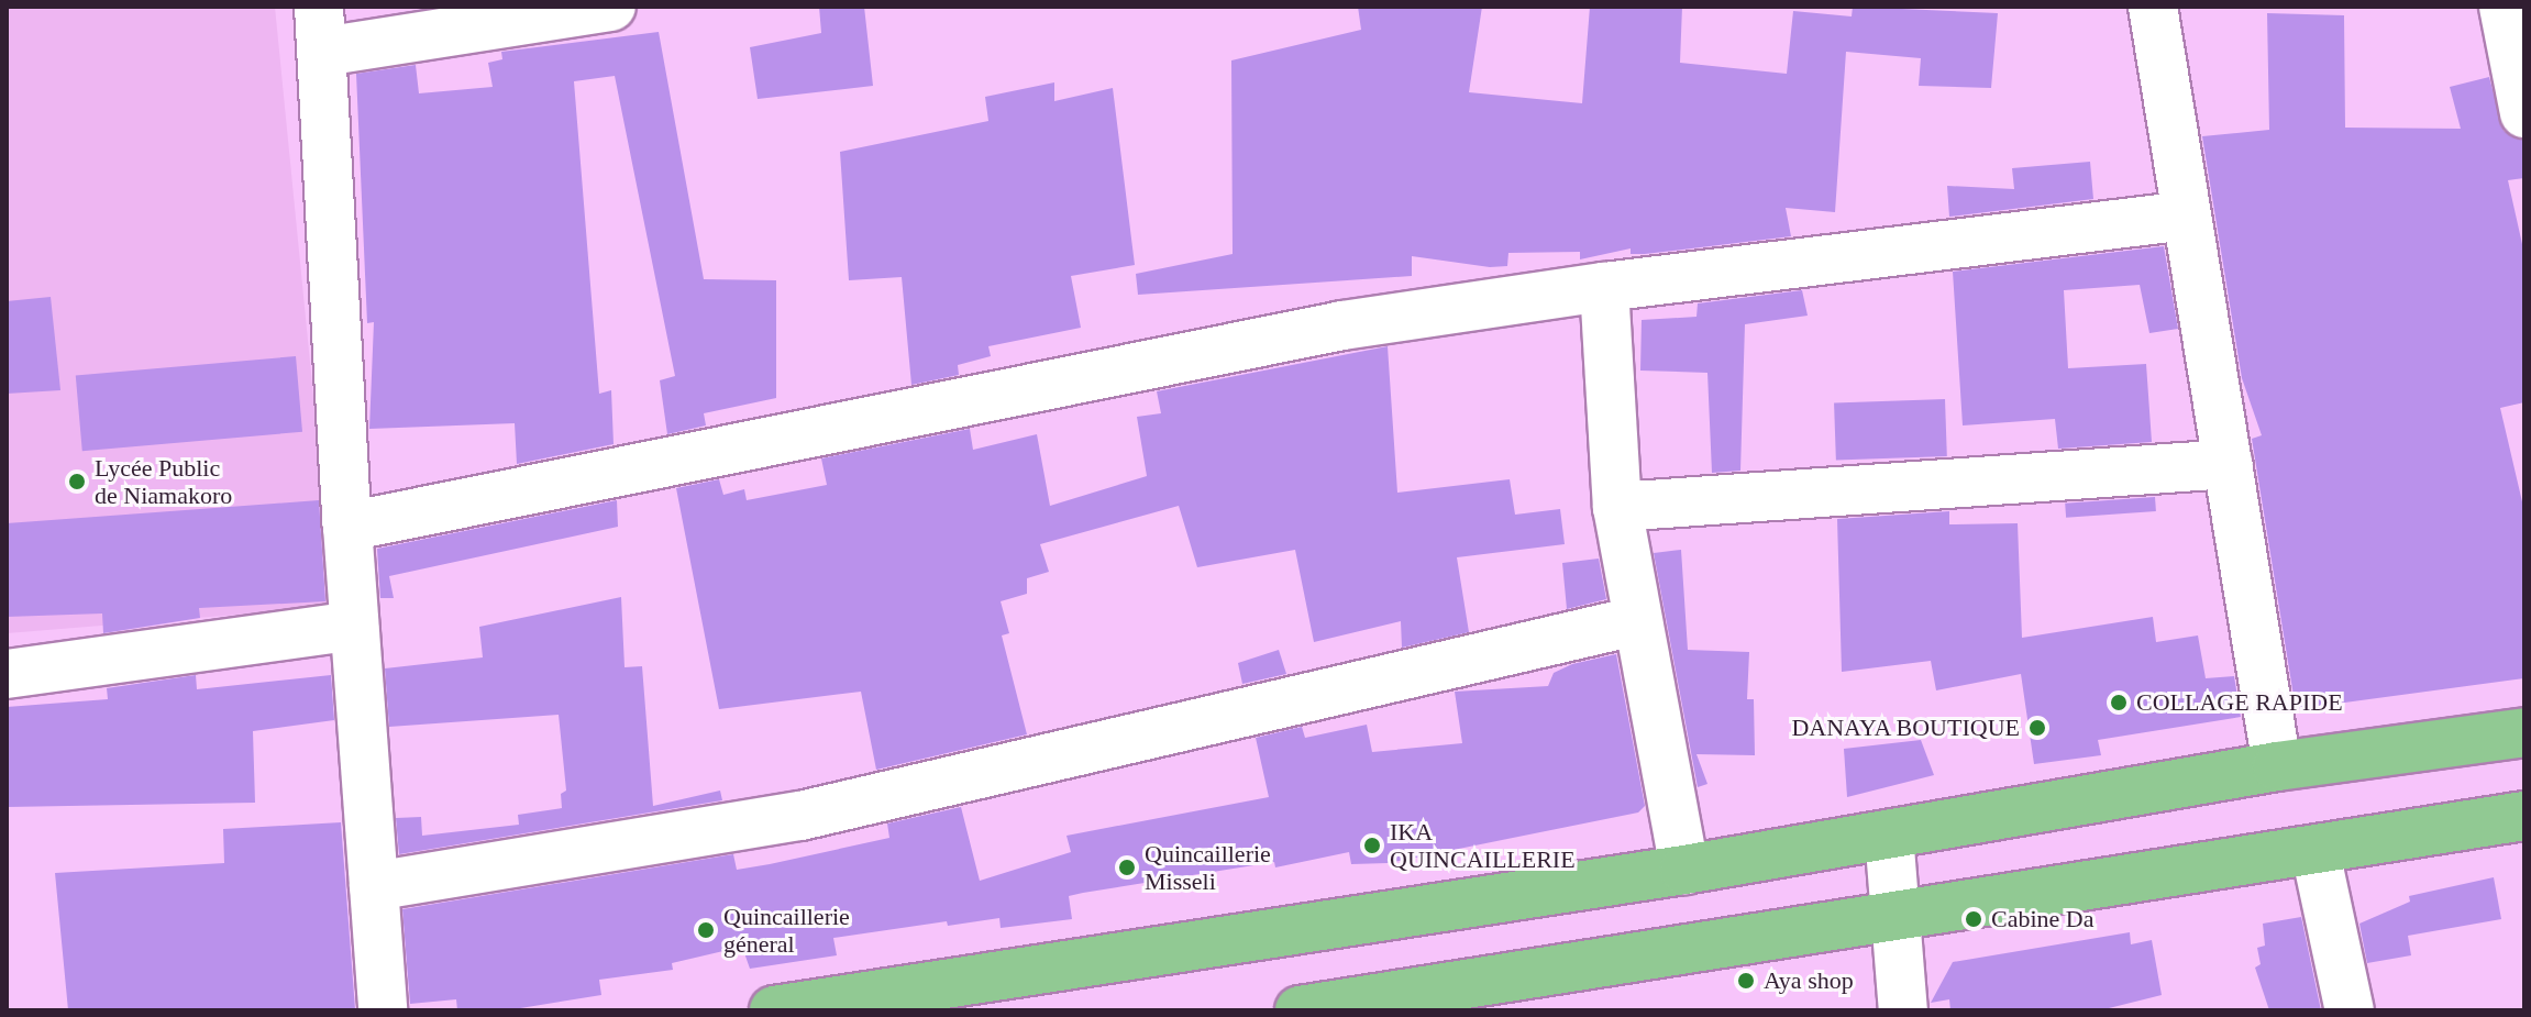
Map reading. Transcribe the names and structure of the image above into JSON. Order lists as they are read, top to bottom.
{
  "places": [
    "Lycée Public de Niamakoro",
    "COLLAGE RAPIDE",
    "DANAYA BOUTIQUE",
    "IKA QUINCAILLERIE",
    "Quincaillerie Misseli",
    "Cabine Da",
    "Quincaillerie géneral",
    "Aya shop"
  ]
}
